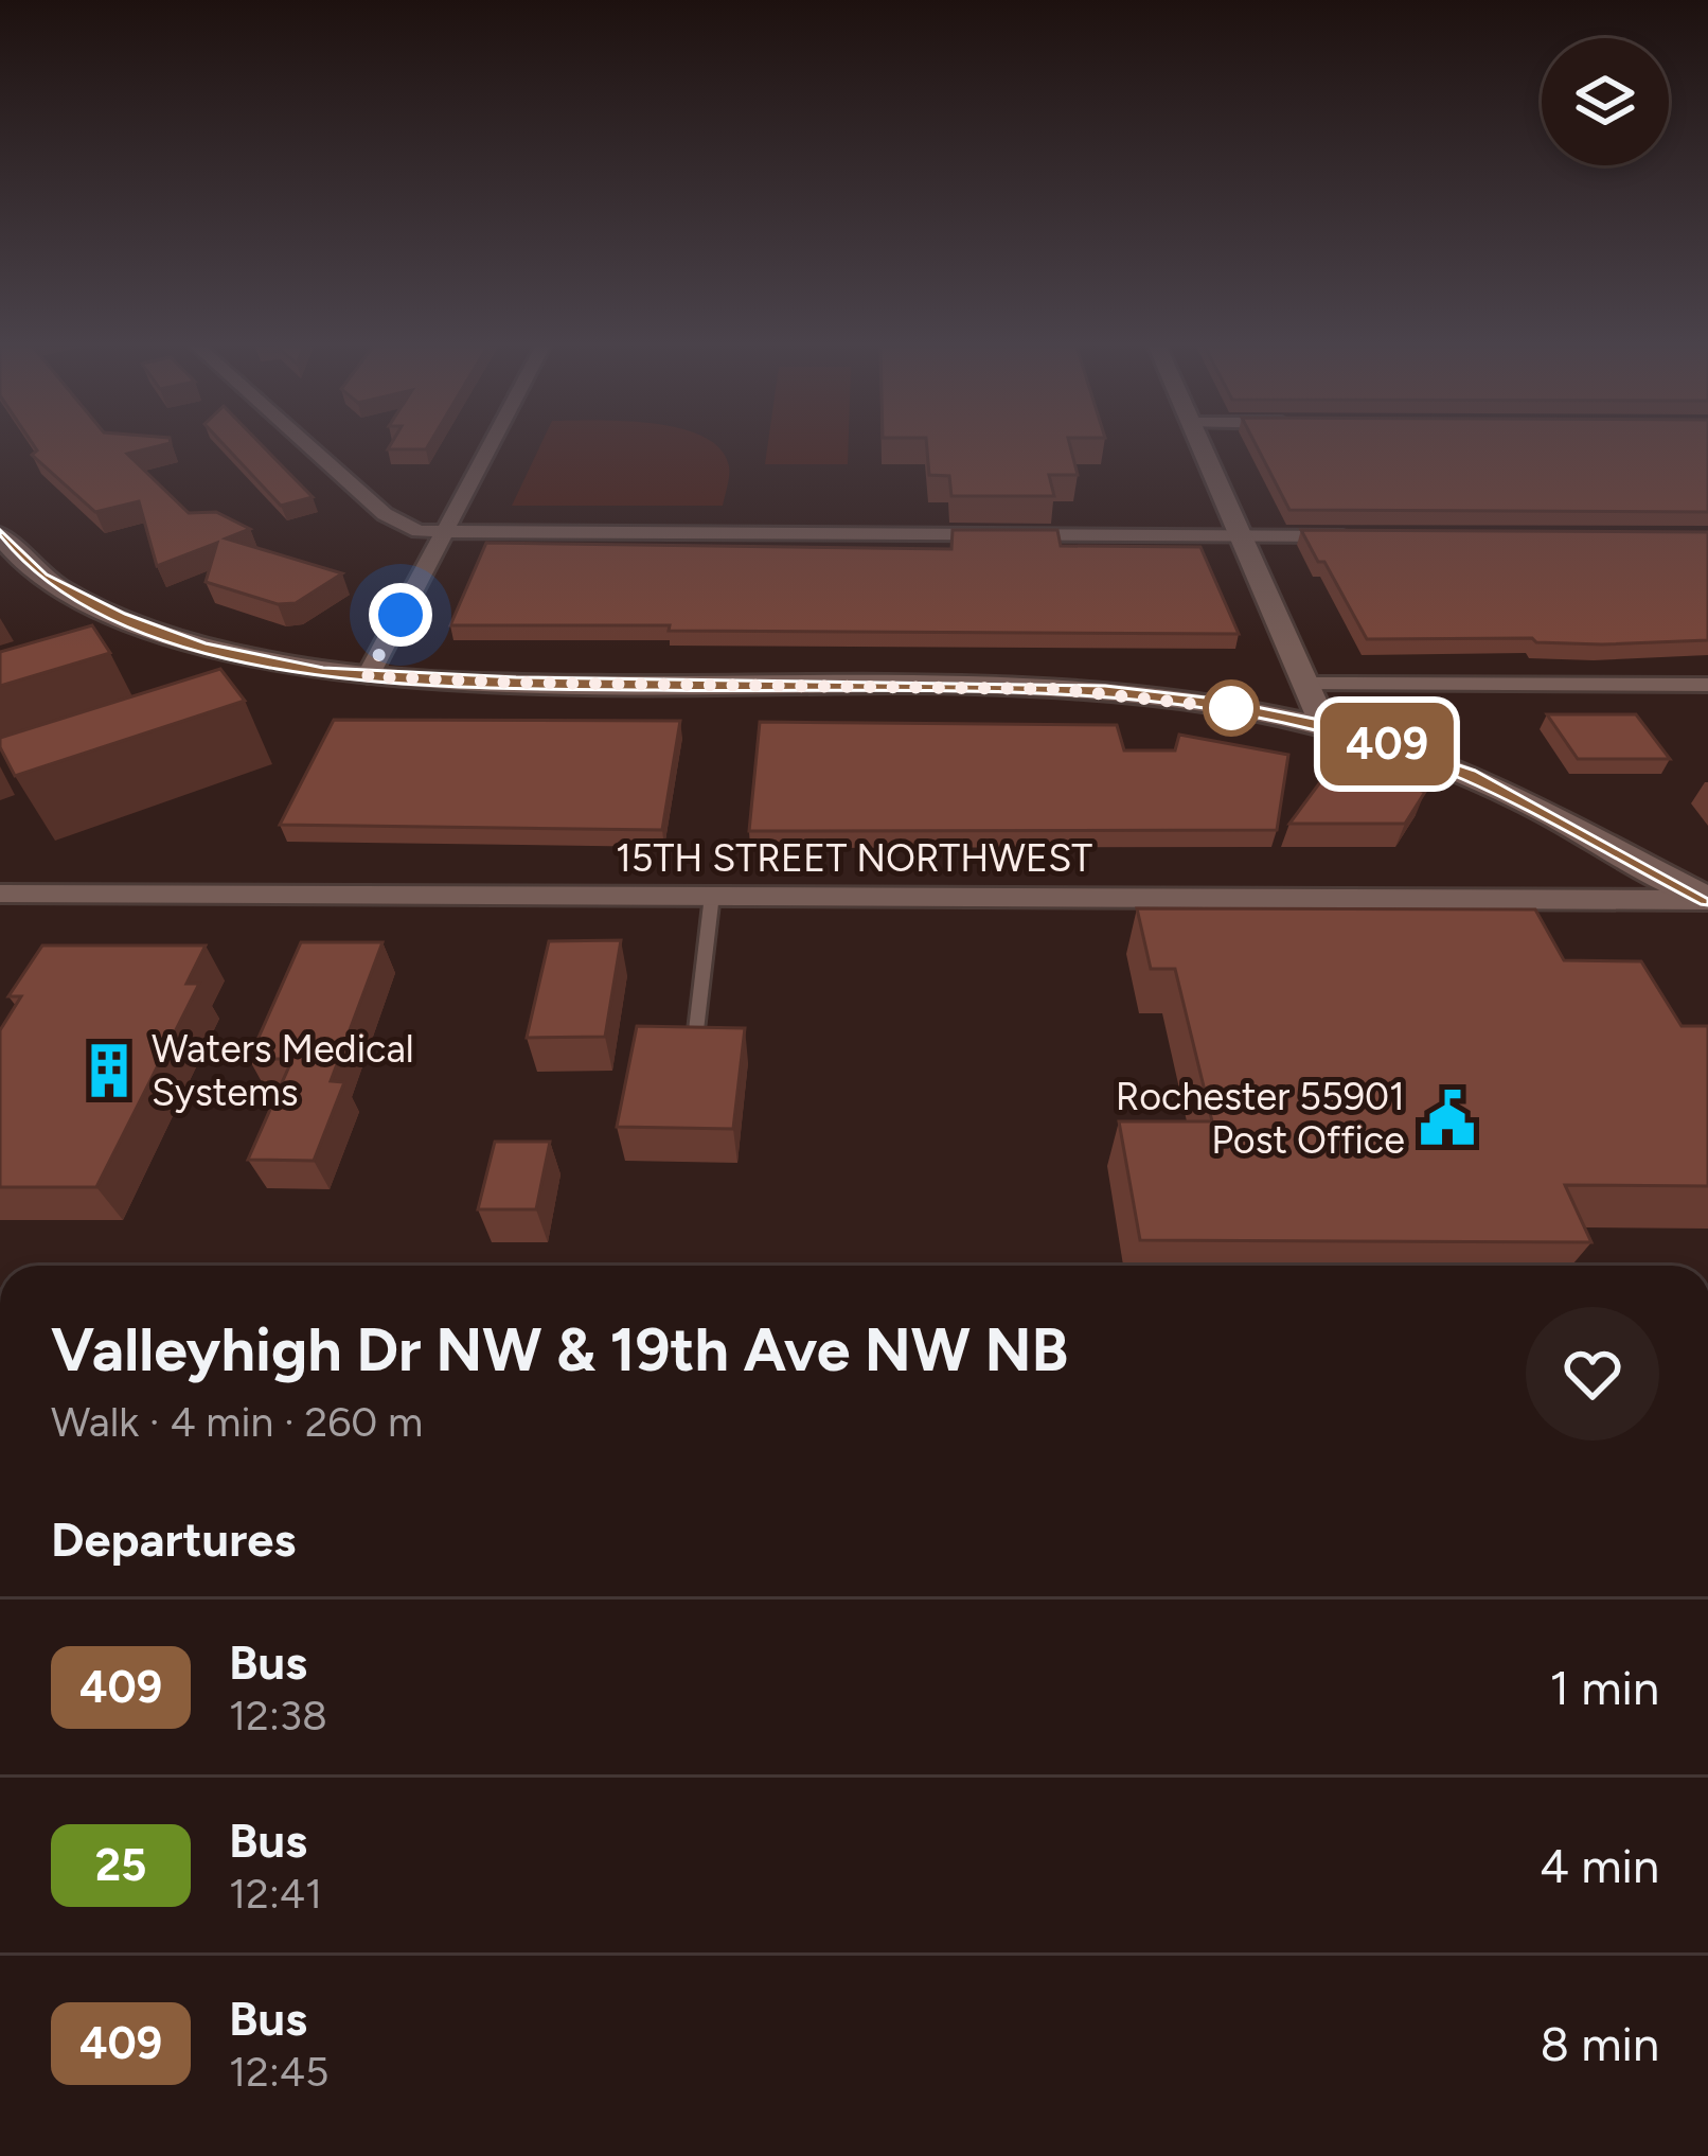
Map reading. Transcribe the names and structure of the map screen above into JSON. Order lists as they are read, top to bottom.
{
  "streets": {
    "street": ["15TH STREET NORTHWEST"]
  },
  "places": {
    "building": ["Waters Medical Systems"],
    "public building": ["Rochester 55901 Post Office"]
  },
  "lines": ["bus line 409"],
  "page": {
    "on_map": "409",
    "heading": [
      ["Valleyhigh Dr NW & 19th Ave NW NB", "Walk · 4 min · 260 m"],
      "Departures"
    ],
    "list": [
      {
        "mark": "409",
        "name": "Bus",
        "note": "12:38",
        "value": "1 min"
      },
      {
        "mark": "25",
        "name": "Bus",
        "note": "12:41",
        "value": "4 min"
      },
      {
        "mark": "409",
        "name": "Bus",
        "note": "12:45",
        "value": "8 min"
      }
    ]
  }
}
